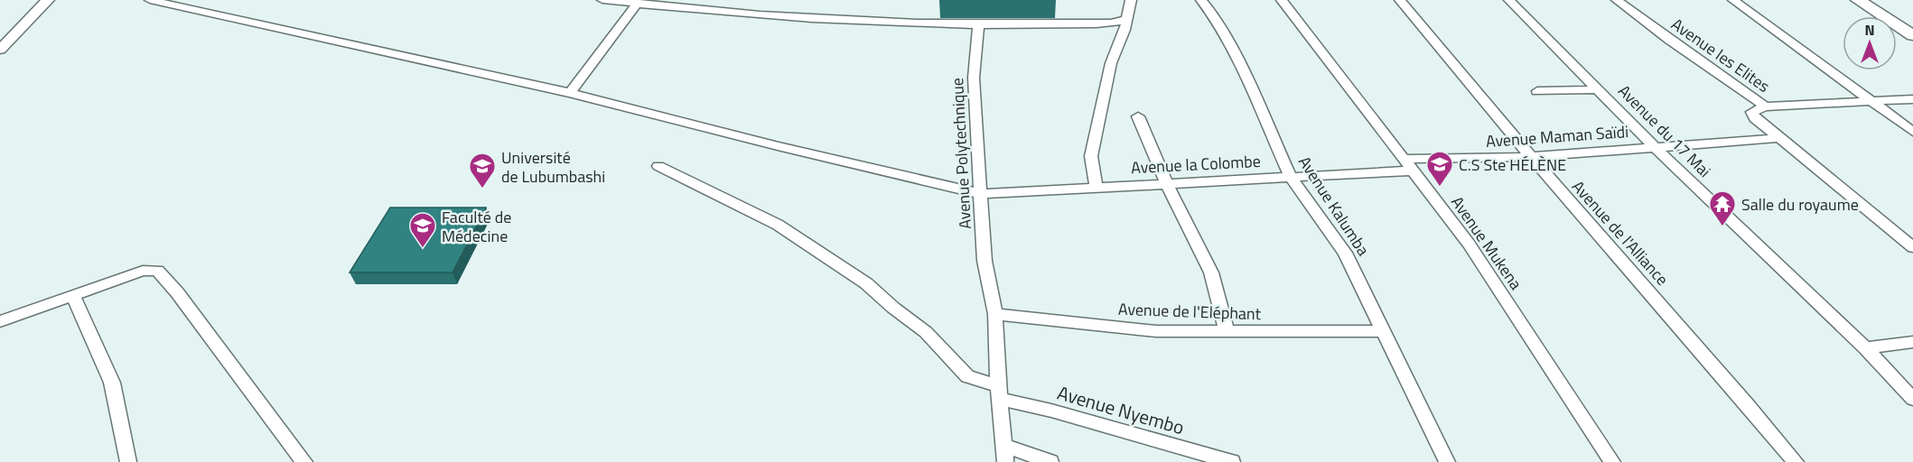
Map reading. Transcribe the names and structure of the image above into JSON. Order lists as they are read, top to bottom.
{
  "streets": {
    "street": [
      "Avenue les Elites",
      "Avenue du 17 Mai",
      "Avenue Maman Saïdi",
      "Avenue Polytechnique",
      "Avenue la Colombe",
      "Avenue Kalumba",
      "Avenue de l'Alliance",
      "Avenue Mukena",
      "Avenue de l'Eléphant",
      "Avenue Nyembo"
    ]
  },
  "crossings": [
    ["Avenue du 17 Mai", "Avenue Maman Saïdi"],
    ["Avenue Maman Saïdi", "Avenue de l'Alliance"],
    ["Avenue Maman Saïdi", "Avenue Mukena"],
    ["Avenue Polytechnique", "Avenue la Colombe"],
    ["Avenue Polytechnique", "Avenue de l'Eléphant"],
    ["Avenue Polytechnique", "Avenue Nyembo"],
    ["Avenue la Colombe", "Avenue Kalumba"],
    ["Avenue la Colombe", "Avenue Mukena"],
    ["Avenue Kalumba", "Avenue de l'Eléphant"]
  ],
  "places": {
    "school or university": ["C.S Ste HÉLÈNE", "Université de Lubumbashi", "Faculté de Médecine"],
    "temple": ["Salle du royaume"]
  },
  "north": "top"
}
